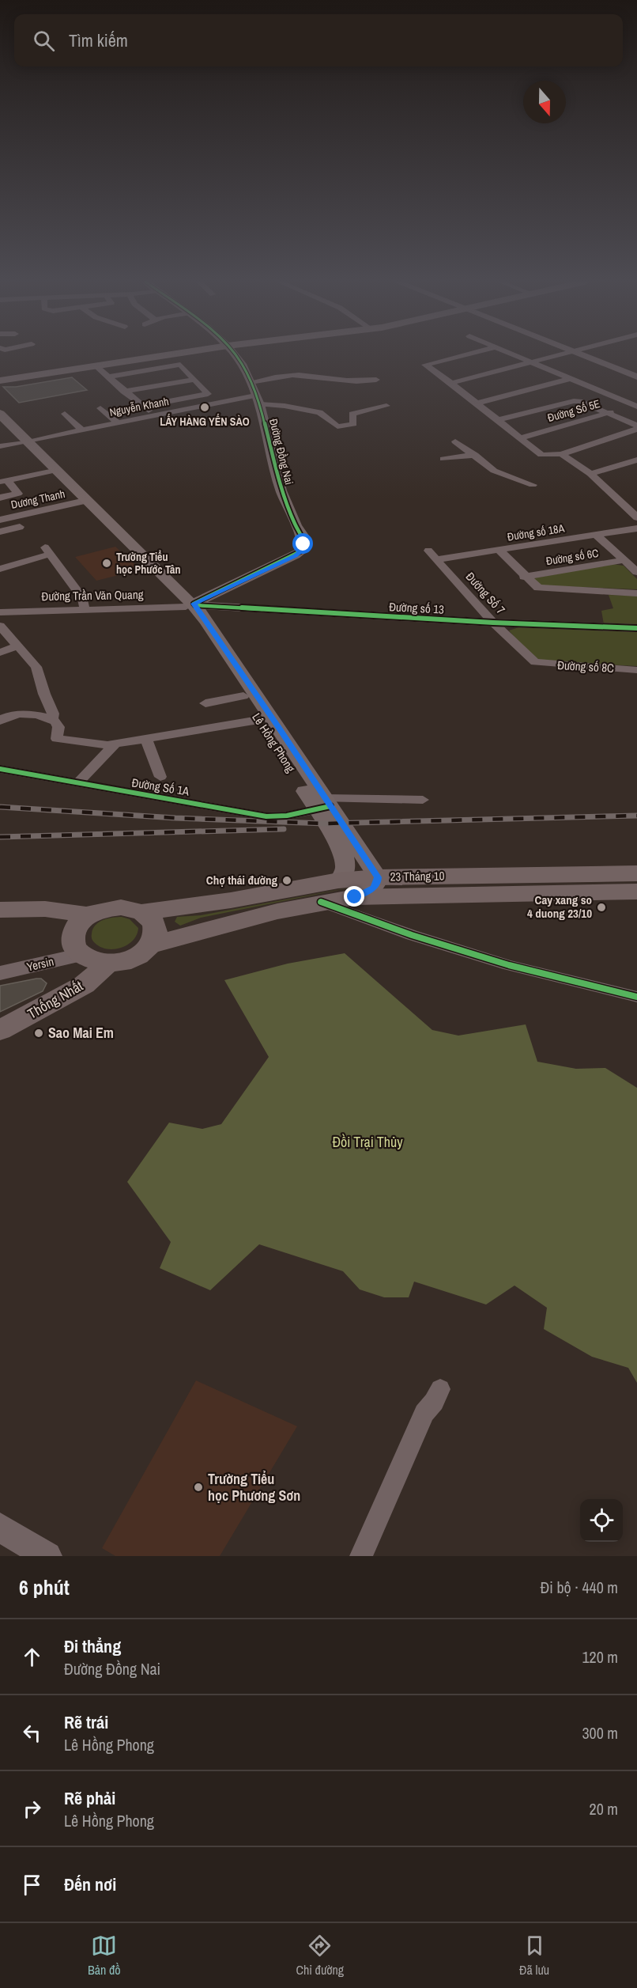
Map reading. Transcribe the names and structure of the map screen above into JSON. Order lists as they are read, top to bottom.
{
  "streets": {
    "main road": ["Lê Hồng Phong", "23 Tháng 10", "Thống Nhất"],
    "street": [
      "Nguyễn Khanh",
      "Đường Số 5E",
      "Đường Đồng Nai",
      "Dương Thanh",
      "Đường số 18A",
      "Đường số 6C",
      "Đường Số 7",
      "Đường Trần Văn Quang",
      "Đường số 13",
      "Đường số 8C",
      "Đường Số 1A",
      "Yersin"
    ]
  },
  "crossings": [
    ["Nguyễn Khanh", "Đường Đồng Nai"],
    ["Nguyễn Khanh", "Lê Hồng Phong"],
    ["Đường Đồng Nai", "Đường Trần Văn Quang"],
    ["Đường Đồng Nai", "Đường số 13"],
    ["Đường Đồng Nai", "Lê Hồng Phong"],
    ["Dương Thanh", "Lê Hồng Phong"],
    ["Đường số 18A", "Đường Số 7"],
    ["Đường Số 7", "Đường số 13"],
    ["Đường Số 7", "Đường số 8C"],
    ["Đường Trần Văn Quang", "Đường số 13"],
    ["Đường Trần Văn Quang", "Lê Hồng Phong"],
    ["Đường số 13", "Lê Hồng Phong"],
    ["Lê Hồng Phong", "Đường Số 1A"],
    ["Lê Hồng Phong", "23 Tháng 10"],
    ["23 Tháng 10", "Yersin"],
    ["23 Tháng 10", "Thống Nhất"],
    ["Yersin", "Thống Nhất"]
  ],
  "parks": ["Đồi Trại Thủy"],
  "places": [
    "LẤY HÀNG YẾN SÀO",
    "Trường Tiểu học Phước Tân",
    "Chợ thái đường",
    "Cay xang so 4 duong 23/10",
    "Sao Mai Em",
    "Trường Tiểu học Phương Sơn"
  ],
  "north": "bottom",
  "page": {
    "search": "Tìm kiếm",
    "heading": ["6 phút", "Đi bộ · 440 m"],
    "list": [
      ["Đi thẳng", "Đường Đồng Nai", "120 m"],
      ["Rẽ trái", "Lê Hồng Phong", "300 m"],
      ["Rẽ phải", "Lê Hồng Phong", "20 m"],
      "Đến nơi"
    ],
    "nav": ["Bản đồ", "Chỉ đường", "Đã lưu"]
  }
}
